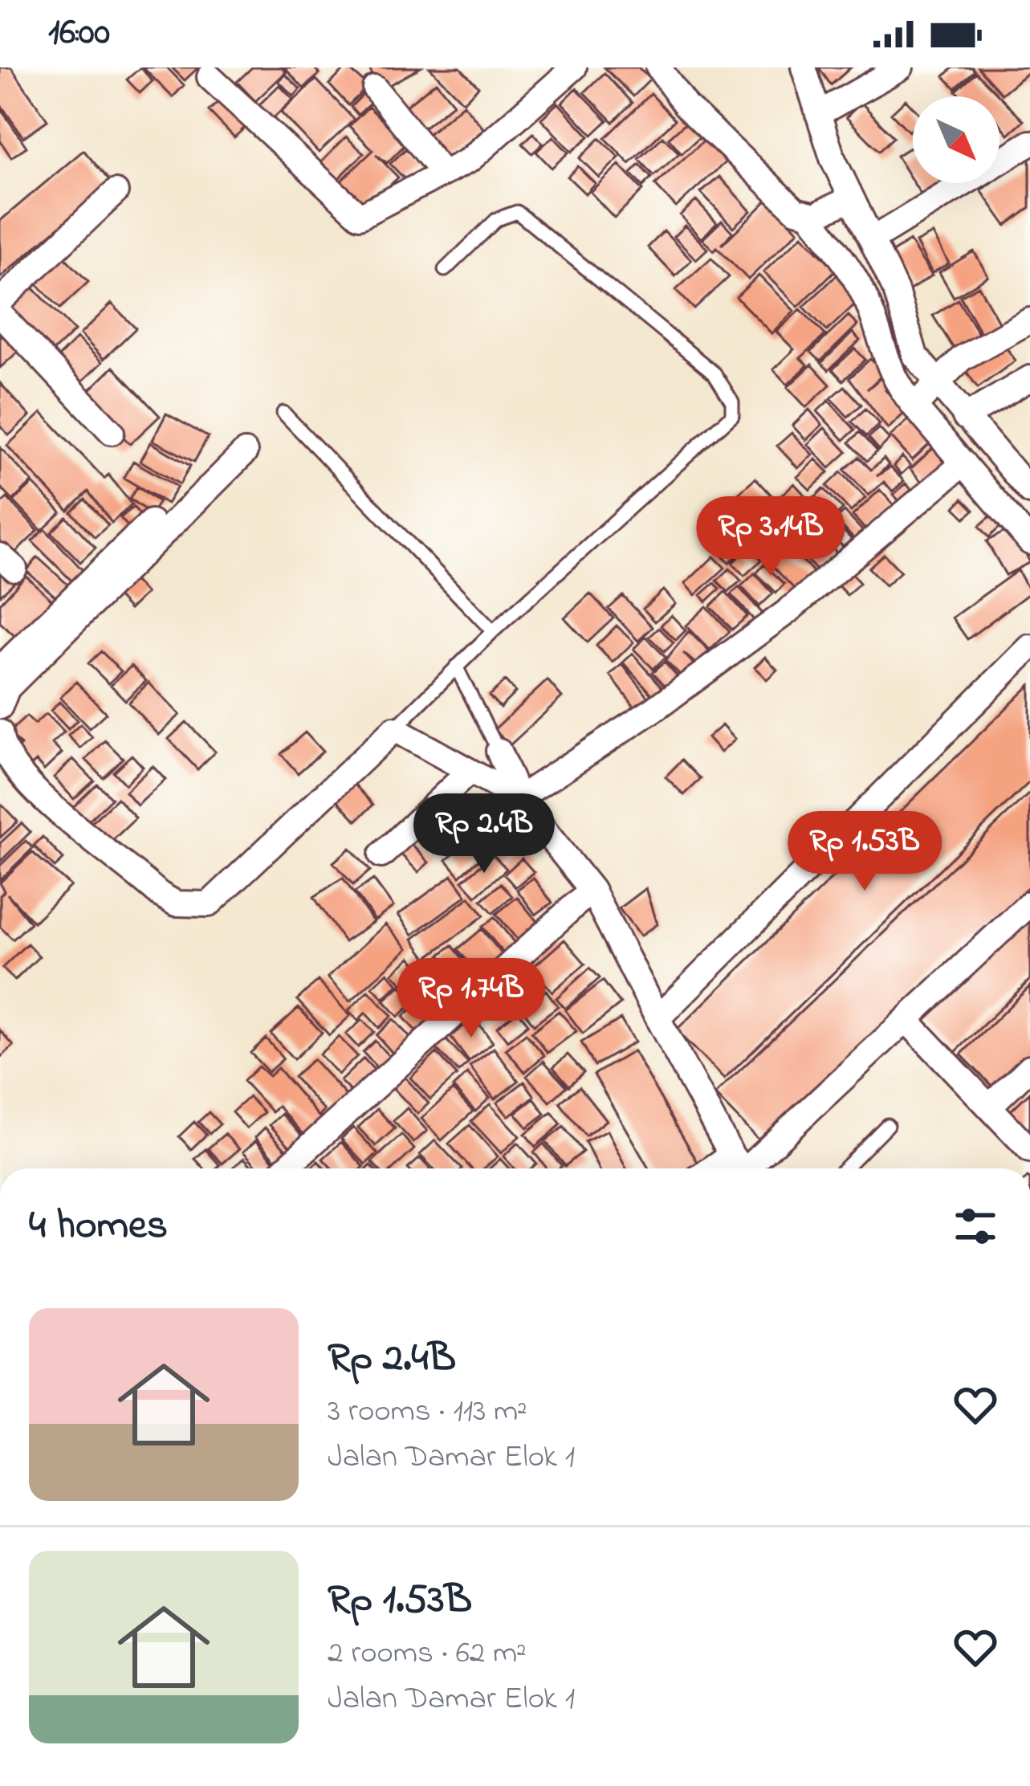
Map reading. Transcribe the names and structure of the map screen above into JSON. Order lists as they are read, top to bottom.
{
  "north": "bottom right",
  "page": {
    "status": "16:00",
    "price": [
      "Rp 3.14B",
      "Rp 2.4B",
      "Rp 1.53B",
      "Rp 1.74B"
    ],
    "heading": "4 homes",
    "list": [
      {
        "name": "Rp 2.4B",
        "note": "3 rooms · 113 m² · Jalan Damar Elok 1"
      },
      {
        "name": "Rp 1.53B",
        "note": "2 rooms · 62 m² · Jalan Damar Elok 1"
      }
    ]
  }
}
